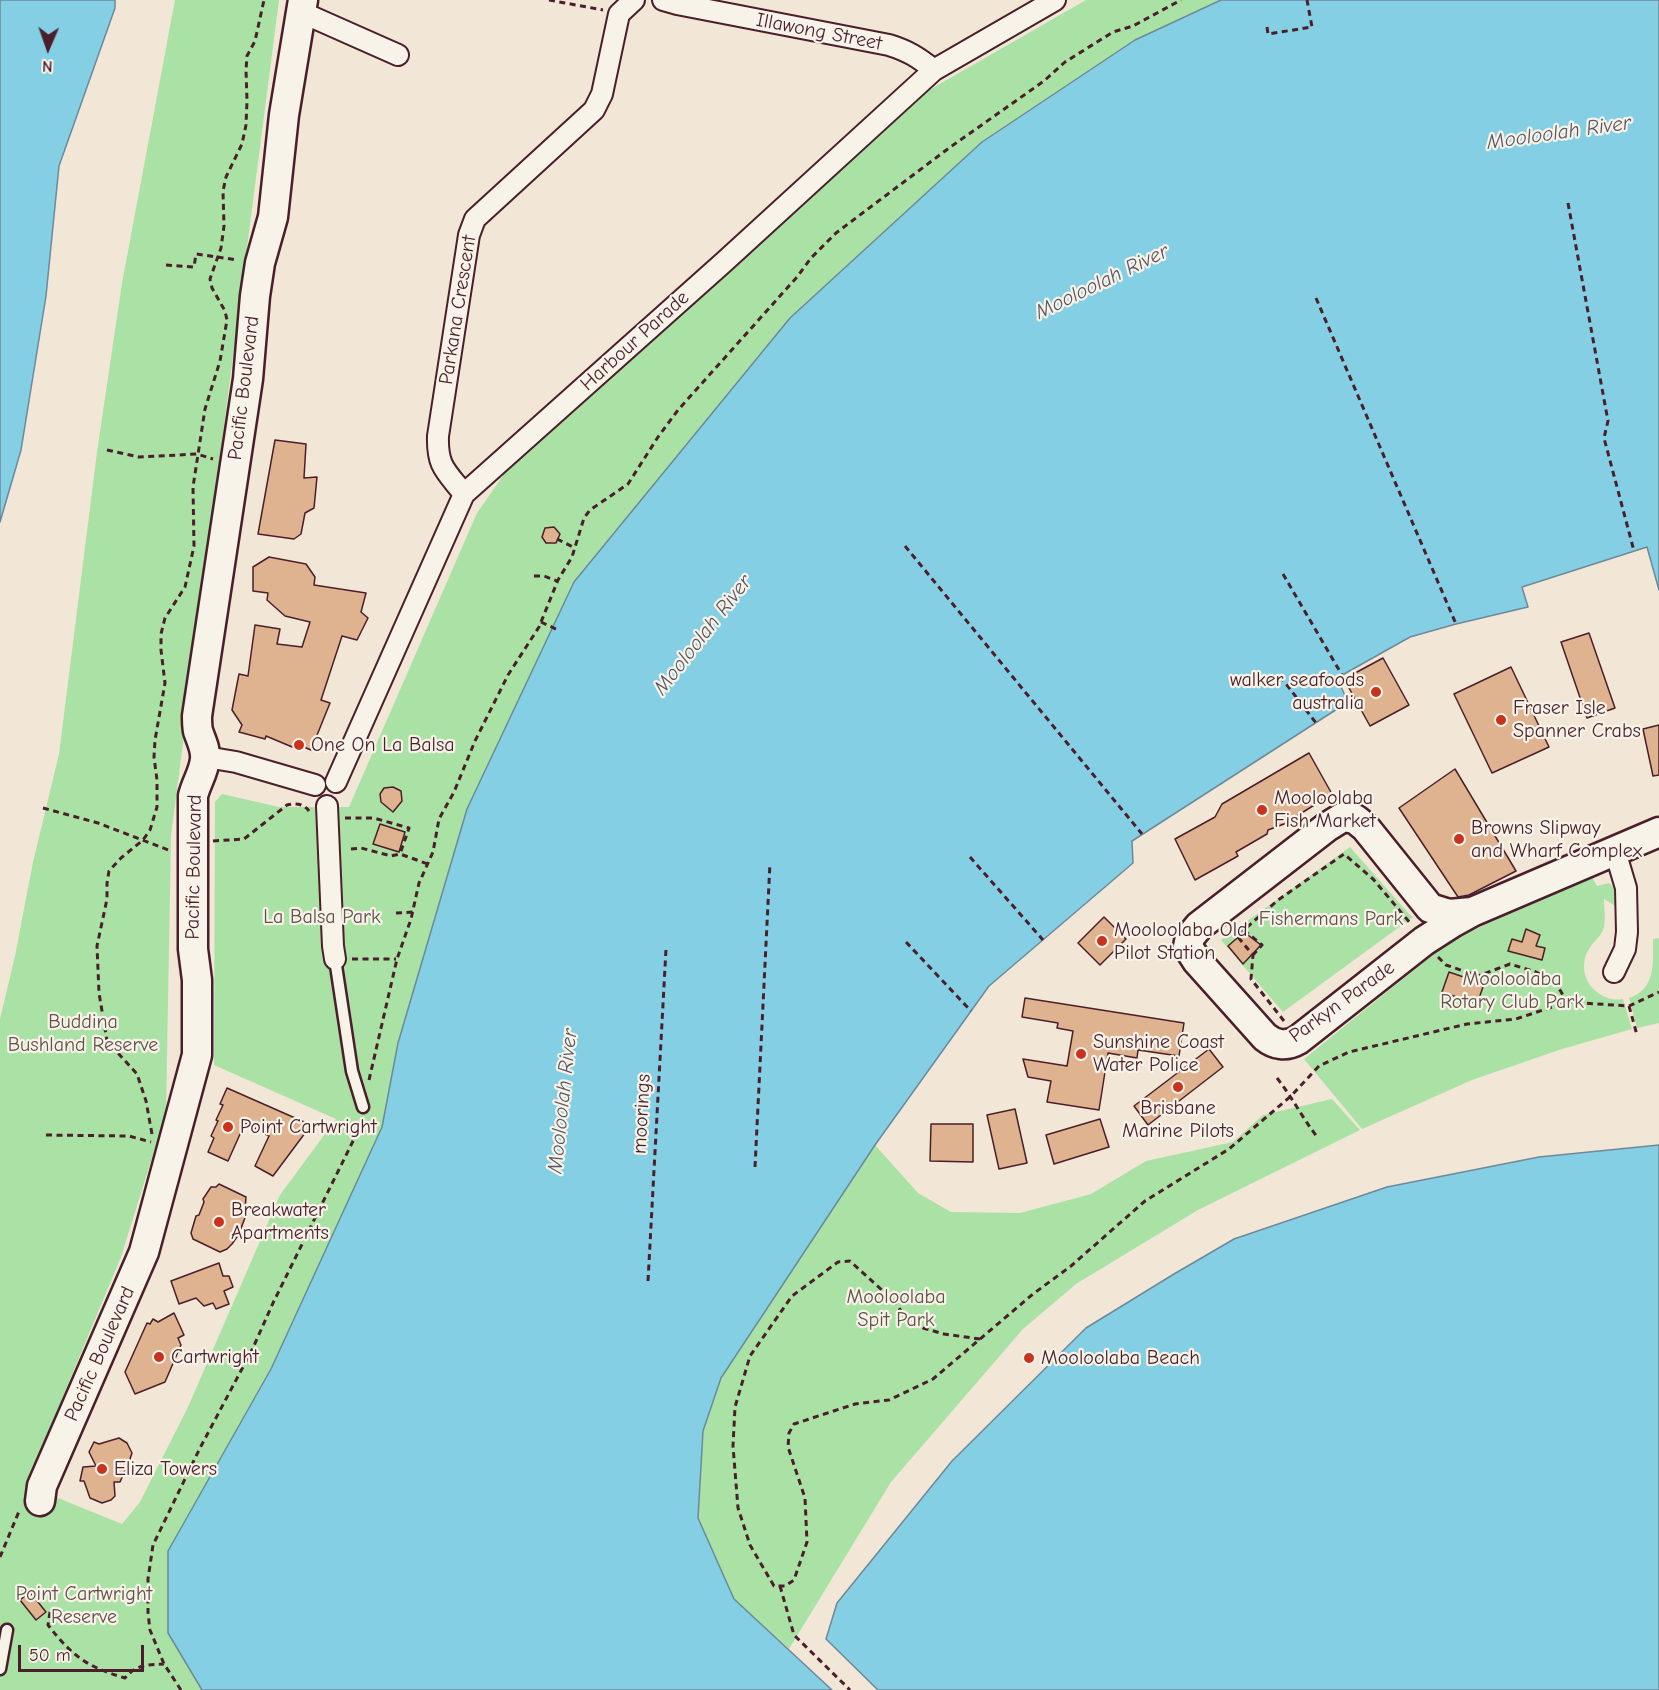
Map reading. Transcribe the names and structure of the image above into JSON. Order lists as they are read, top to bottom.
{
  "streets": {
    "street": [
      "Illawong Street",
      "Parkana Crescent",
      "Harbour Parade",
      "Pacific Boulevard",
      "Parkyn Parade"
    ],
    "path": ["moorings"]
  },
  "crossings": [
    ["Illawong Street", "Harbour Parade"],
    ["Parkana Crescent", "Harbour Parade"]
  ],
  "water": ["Mooloolah River"],
  "parks": [
    "La Balsa Park",
    "Fishermans Park",
    "Mooloolaba Rotary Club Park",
    "Buddina Bushland Reserve",
    "Mooloolaba Spit Park",
    "Point Cartwright Reserve"
  ],
  "places": [
    "walker seafoods australia",
    "Fraser Isle Spanner Crabs",
    "One On La Balsa",
    "Mooloolaba Fish Market",
    "Browns Slipway and Wharf Complex",
    "Mooloolaba Old Pilot Station",
    "Sunshine Coast Water Police",
    "Brisbane Marine Pilots",
    "Point Cartwright",
    "Breakwater Apartments",
    "Cartwright",
    "Mooloolaba Beach",
    "Eliza Towers"
  ],
  "scale_bar": "50 m",
  "north": "bottom"
}
